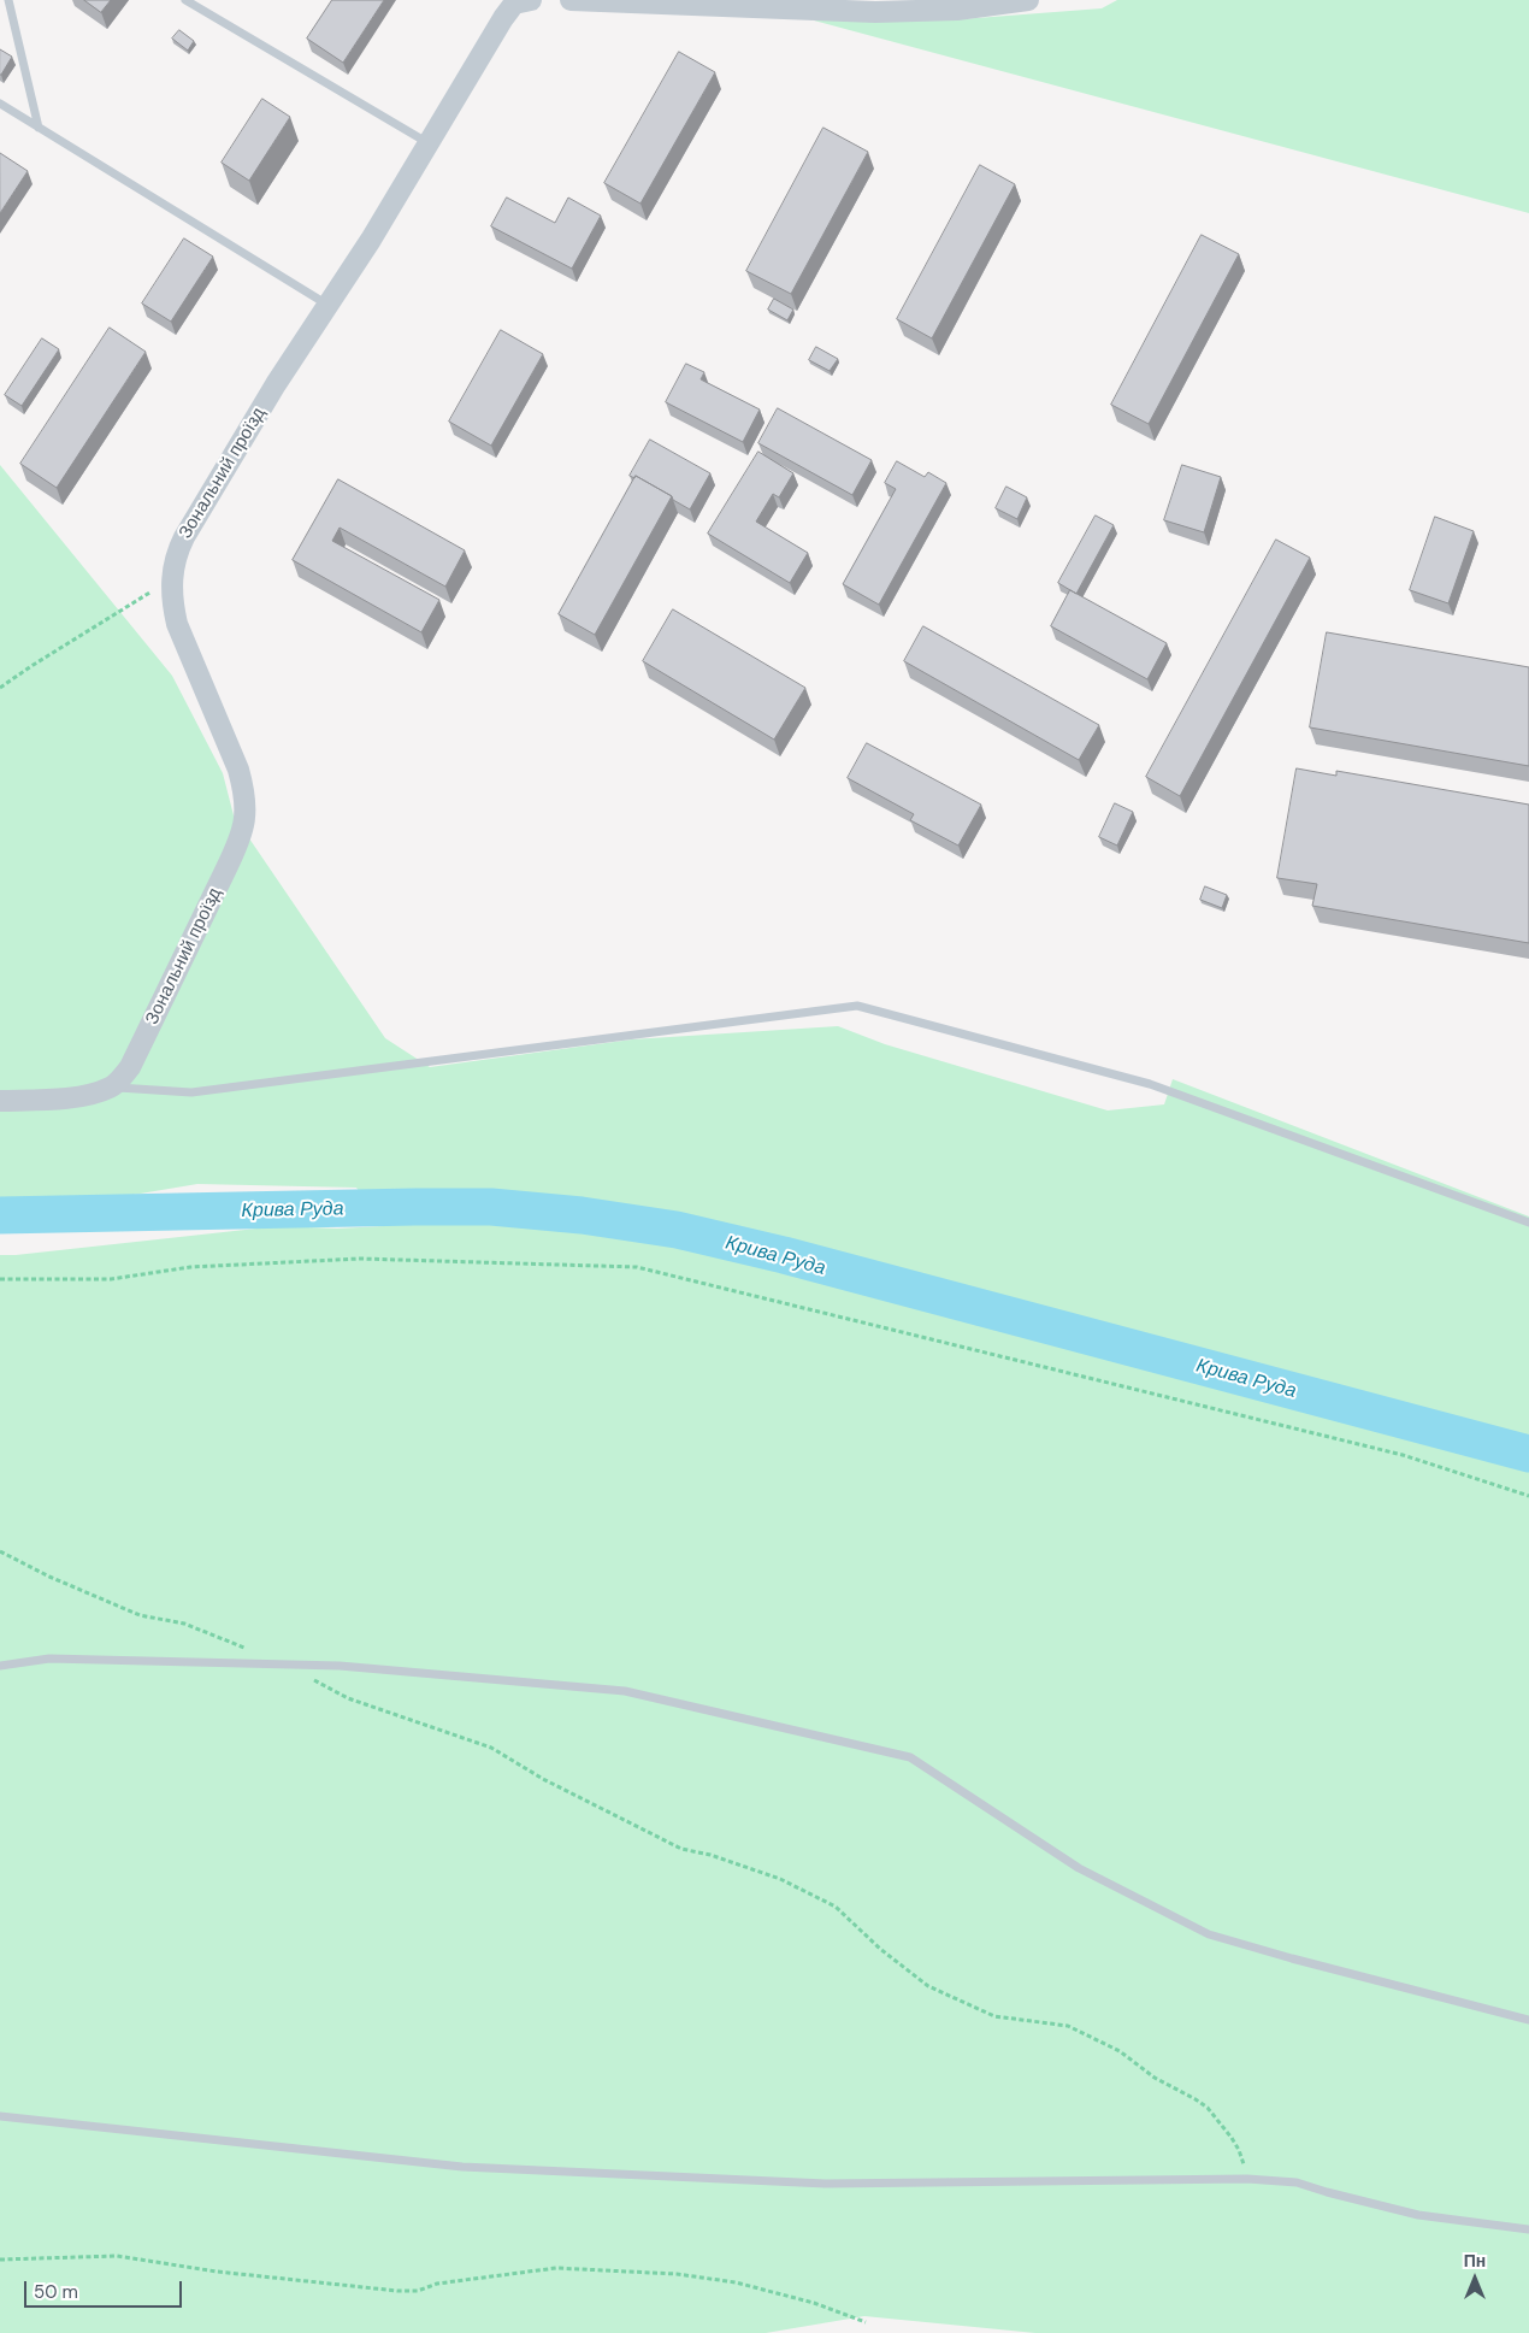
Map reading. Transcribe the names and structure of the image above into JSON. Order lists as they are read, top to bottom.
{
  "streets": {
    "street": ["Зональний проїзд"]
  },
  "water": ["Крива Руда"],
  "scale_bar": "50 m",
  "north": "top"
}
